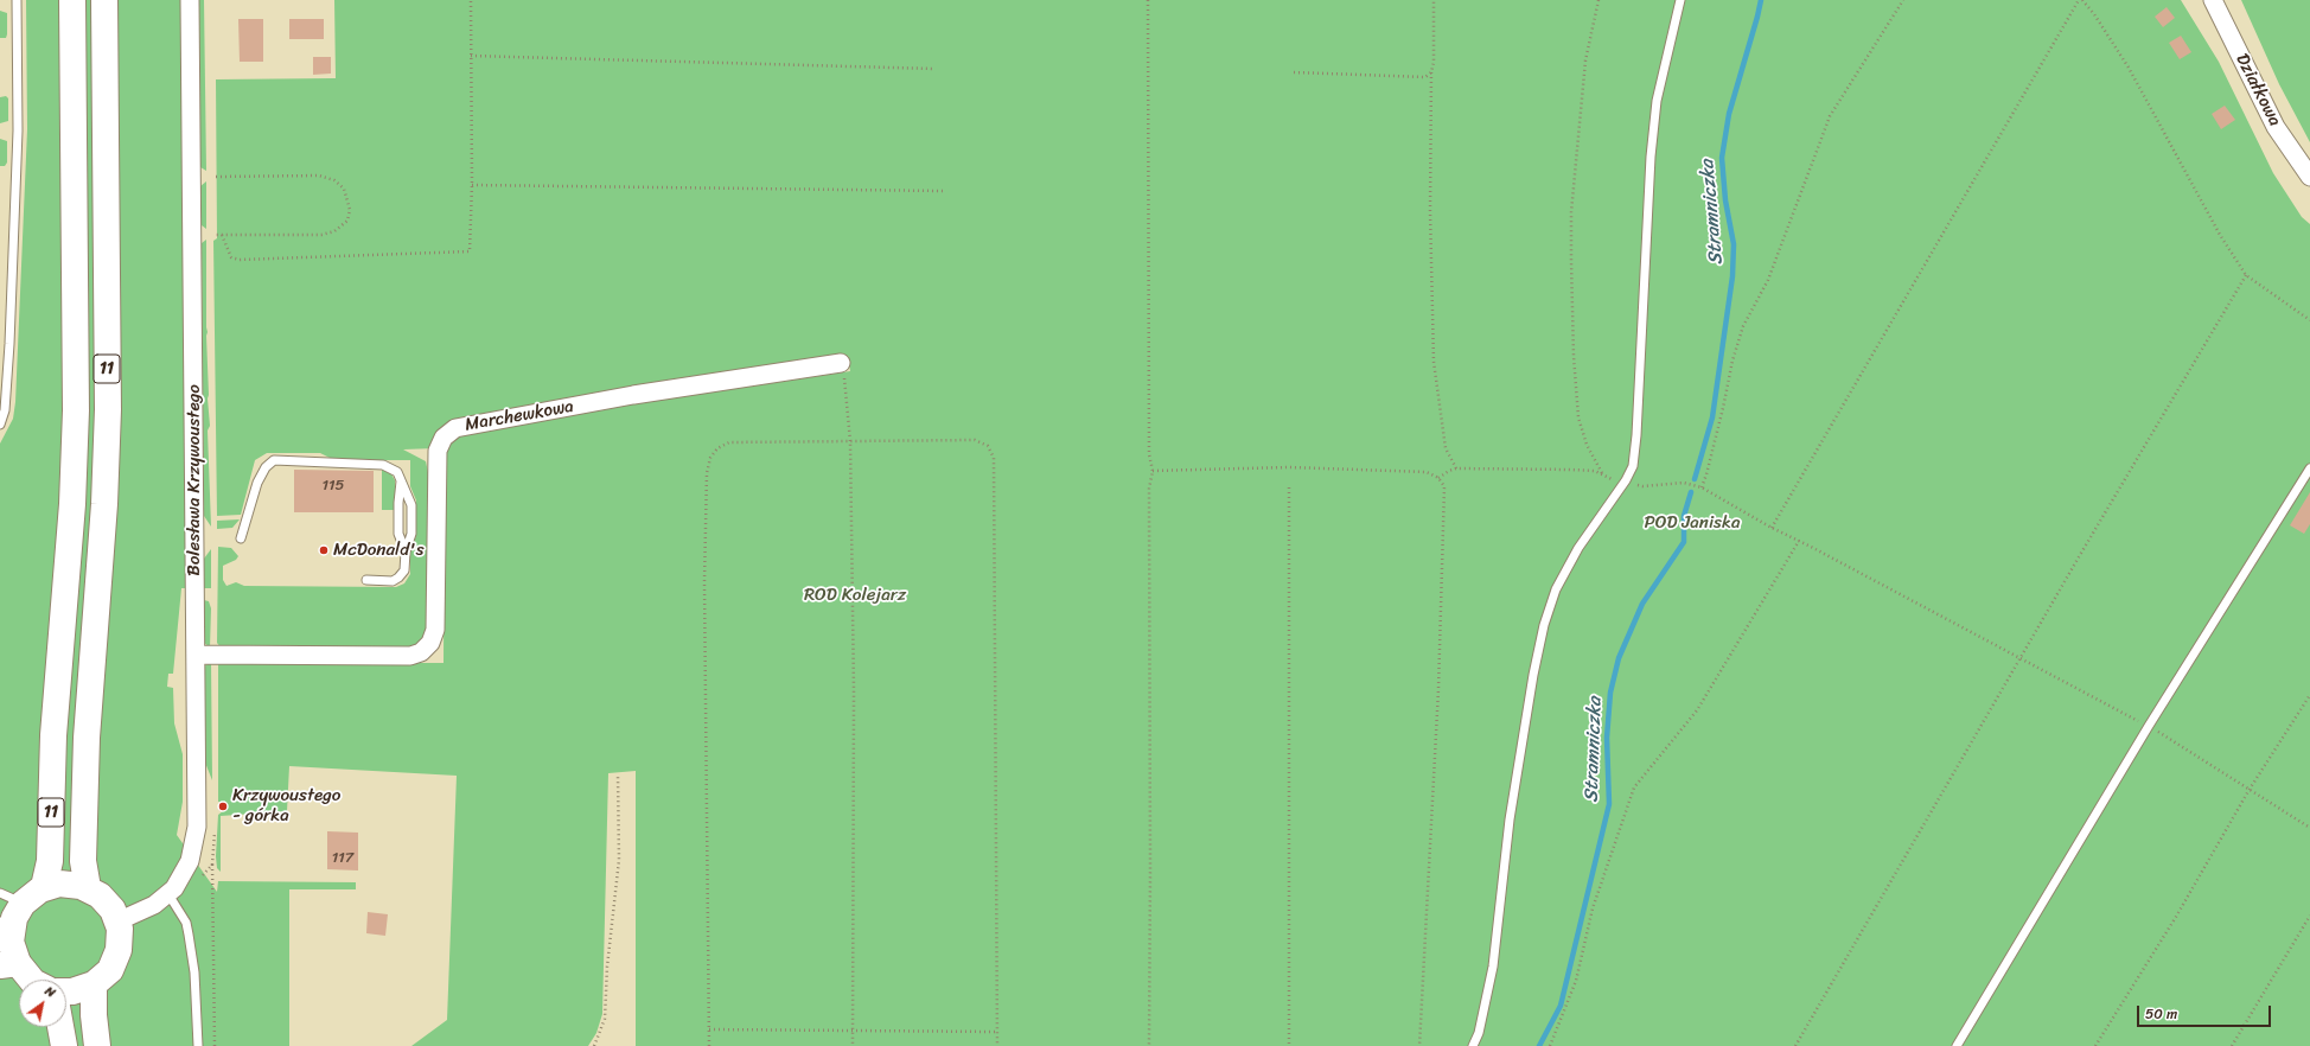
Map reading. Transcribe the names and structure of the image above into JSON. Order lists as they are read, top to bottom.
{
  "streets": {
    "main road": ["11"],
    "street": ["Działkowa", "Marchewkowa", "Bolesława Krzywoustego"]
  },
  "crossings": [
    ["Marchewkowa", "Bolesława Krzywoustego"]
  ],
  "water": ["Stramniczka"],
  "parks": ["POD Janiska", "ROD Kolejarz"],
  "places": ["McDonald's", "Krzywoustego - górka"],
  "house_numbers": ["115", "117"],
  "scale_bar": "50 m",
  "north": "top right"
}
